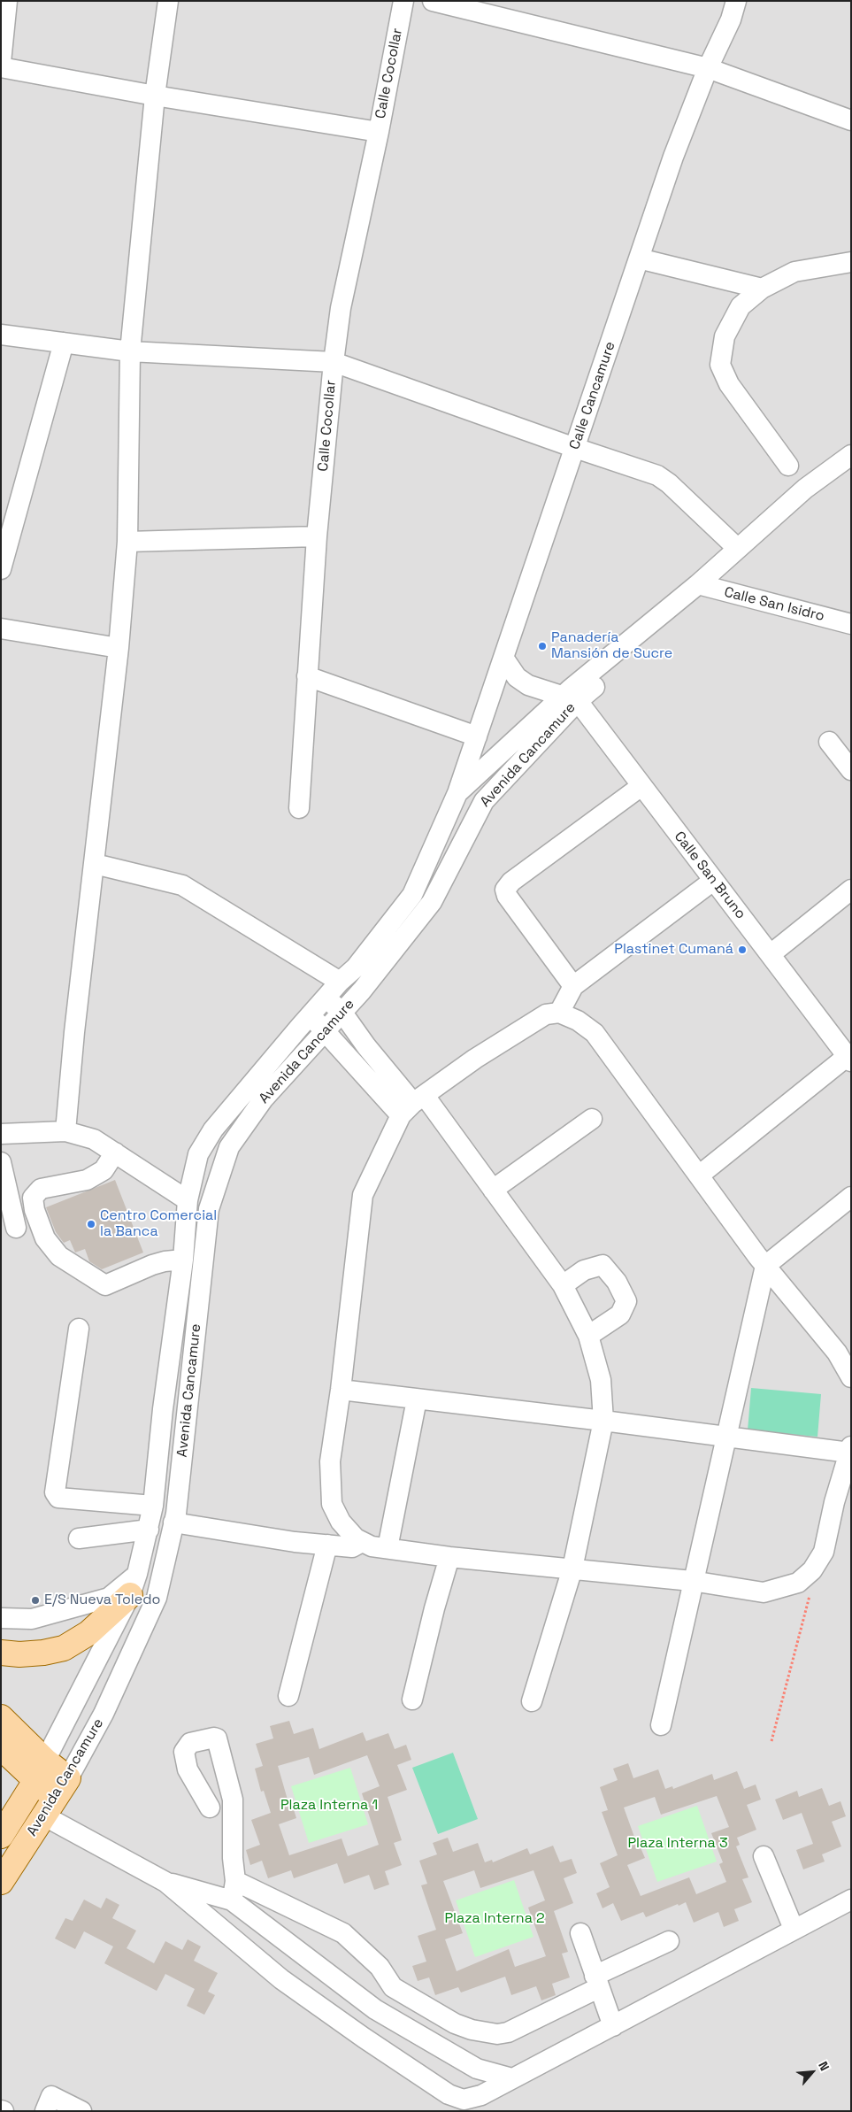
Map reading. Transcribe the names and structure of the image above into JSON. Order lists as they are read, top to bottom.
{
  "streets": {
    "main road": ["Avenida Cancamure"],
    "street": [
      "Calle Cocollar",
      "Calle Cancamure",
      "Calle San Isidro",
      "Calle San Bruno"
    ]
  },
  "crossings": [
    ["Calle Cancamure", "Avenida Cancamure"],
    ["Calle San Isidro", "Avenida Cancamure"],
    ["Avenida Cancamure", "Calle San Bruno"]
  ],
  "parks": ["Plaza Interna 1", "Plaza Interna 3", "Plaza Interna 2"],
  "places": [
    "Panadería Mansión de Sucre",
    "Plastinet Cumaná",
    "Centro Comercial la Banca",
    "E/S Nueva Toledo"
  ],
  "north": "top right"
}
